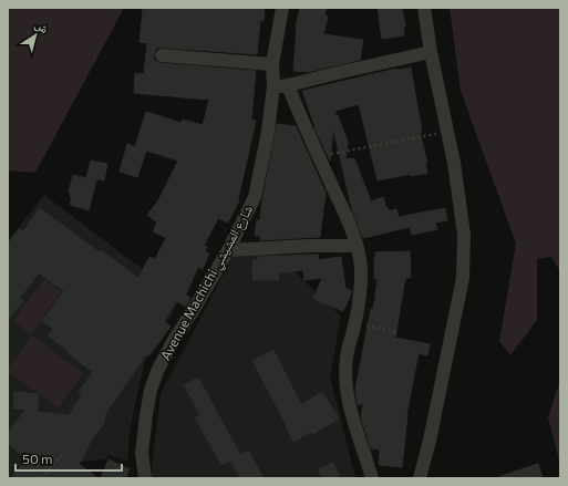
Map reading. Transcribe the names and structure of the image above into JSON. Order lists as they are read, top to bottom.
{
  "streets": {
    "street": ["Avenue Machichi شارع المشيشي"]
  },
  "scale_bar": "50 m",
  "north": "top right"
}
